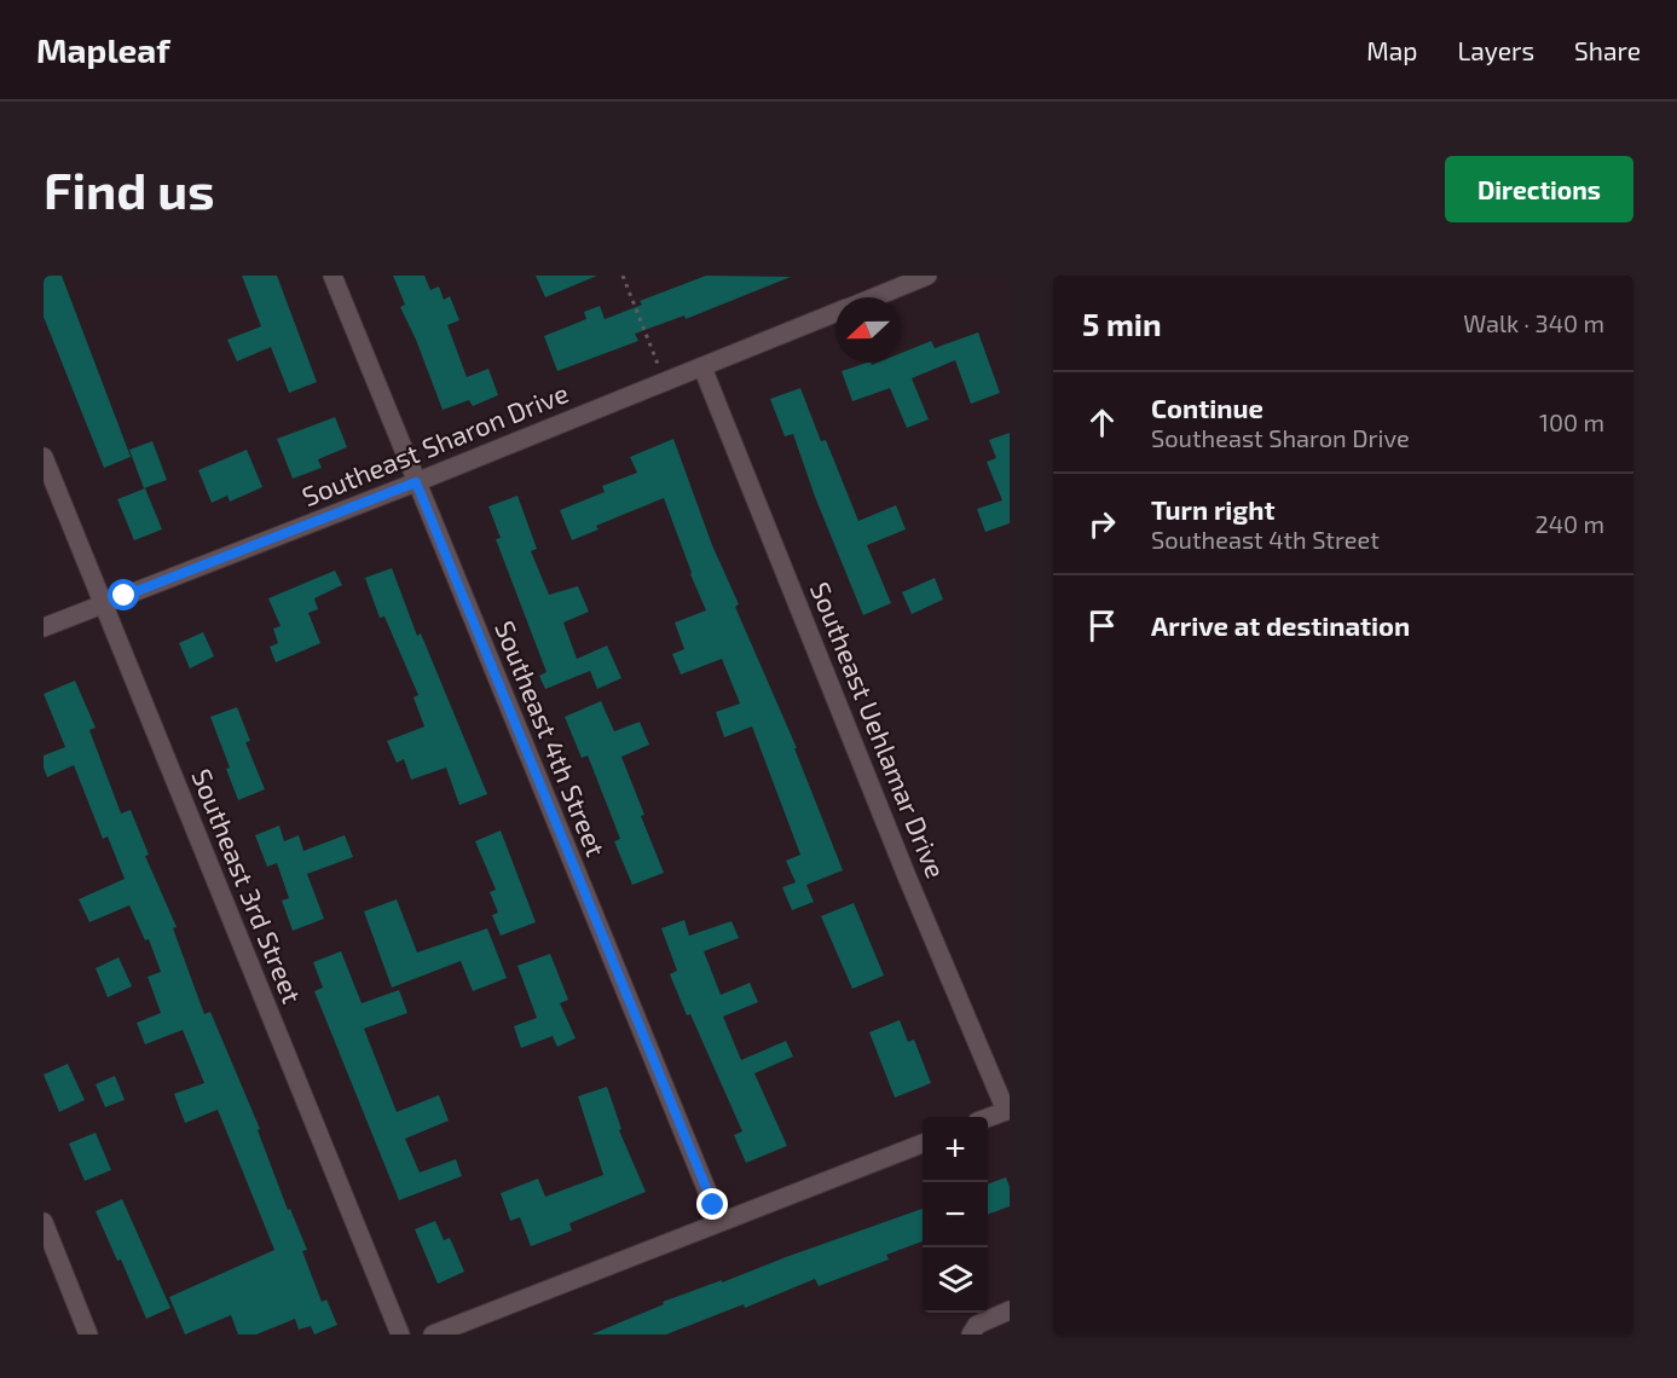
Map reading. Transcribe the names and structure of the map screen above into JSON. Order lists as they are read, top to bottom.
{
  "streets": {
    "street": [
      "Southeast Sharon Drive",
      "Southeast Uehlamar Drive",
      "Southeast 4th Street",
      "Southeast 3rd Street"
    ]
  },
  "crossings": [
    ["Southeast Sharon Drive", "Southeast Uehlamar Drive"],
    ["Southeast Sharon Drive", "Southeast 4th Street"],
    ["Southeast Sharon Drive", "Southeast 3rd Street"]
  ],
  "north": "left",
  "page": {
    "header": "Mapleaf",
    "nav": ["Map", "Layers", "Share"],
    "buttons": "Directions",
    "title": "Find us",
    "heading": ["5 min", "Walk · 340 m"],
    "list": [
      ["Continue", "Southeast Sharon Drive", "100 m"],
      ["Turn right", "Southeast 4th Street", "240 m"],
      "Arrive at destination"
    ],
    "map_buttons": ["+", "−"]
  }
}
